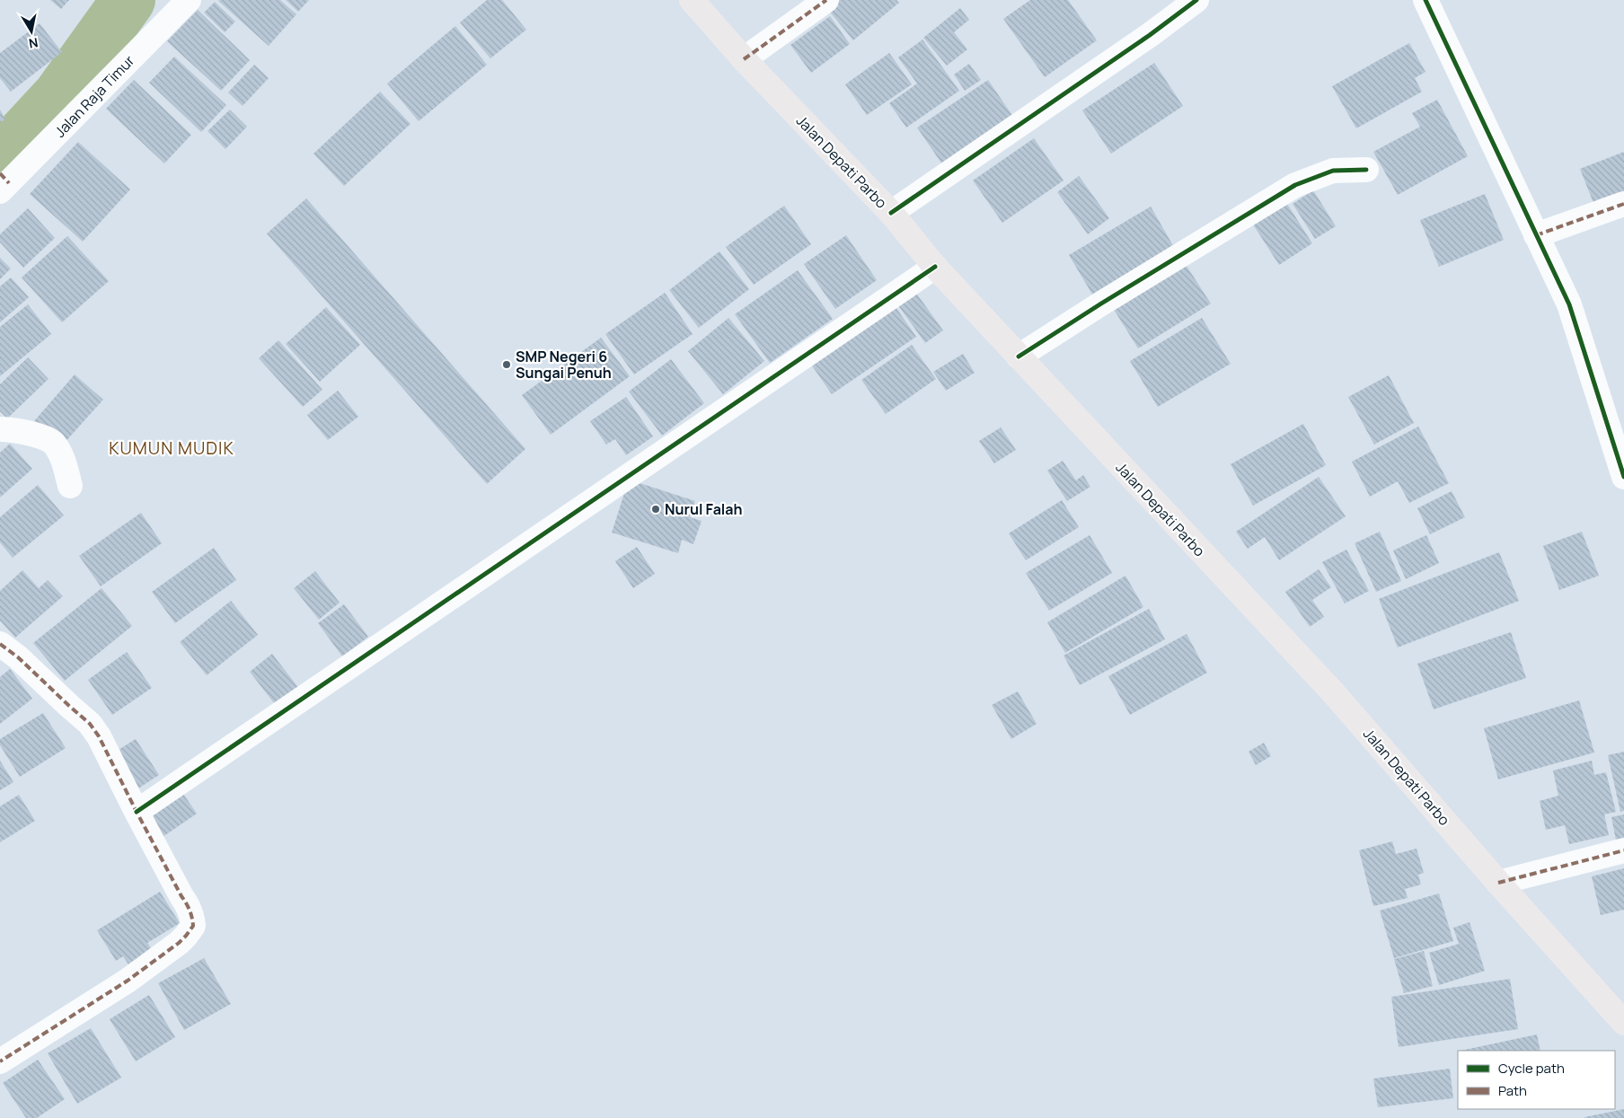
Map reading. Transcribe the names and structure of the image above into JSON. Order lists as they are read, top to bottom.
{
  "streets": {
    "main road": ["Jalan Depati Parbo"],
    "street": ["Jalan Raja Timur"]
  },
  "districts": ["KUMUN MUDIK"],
  "places": ["SMP Negeri 6 Sungai Penuh", "Nurul Falah"],
  "legend": ["Cycle path", "Path"],
  "north": "bottom"
}
